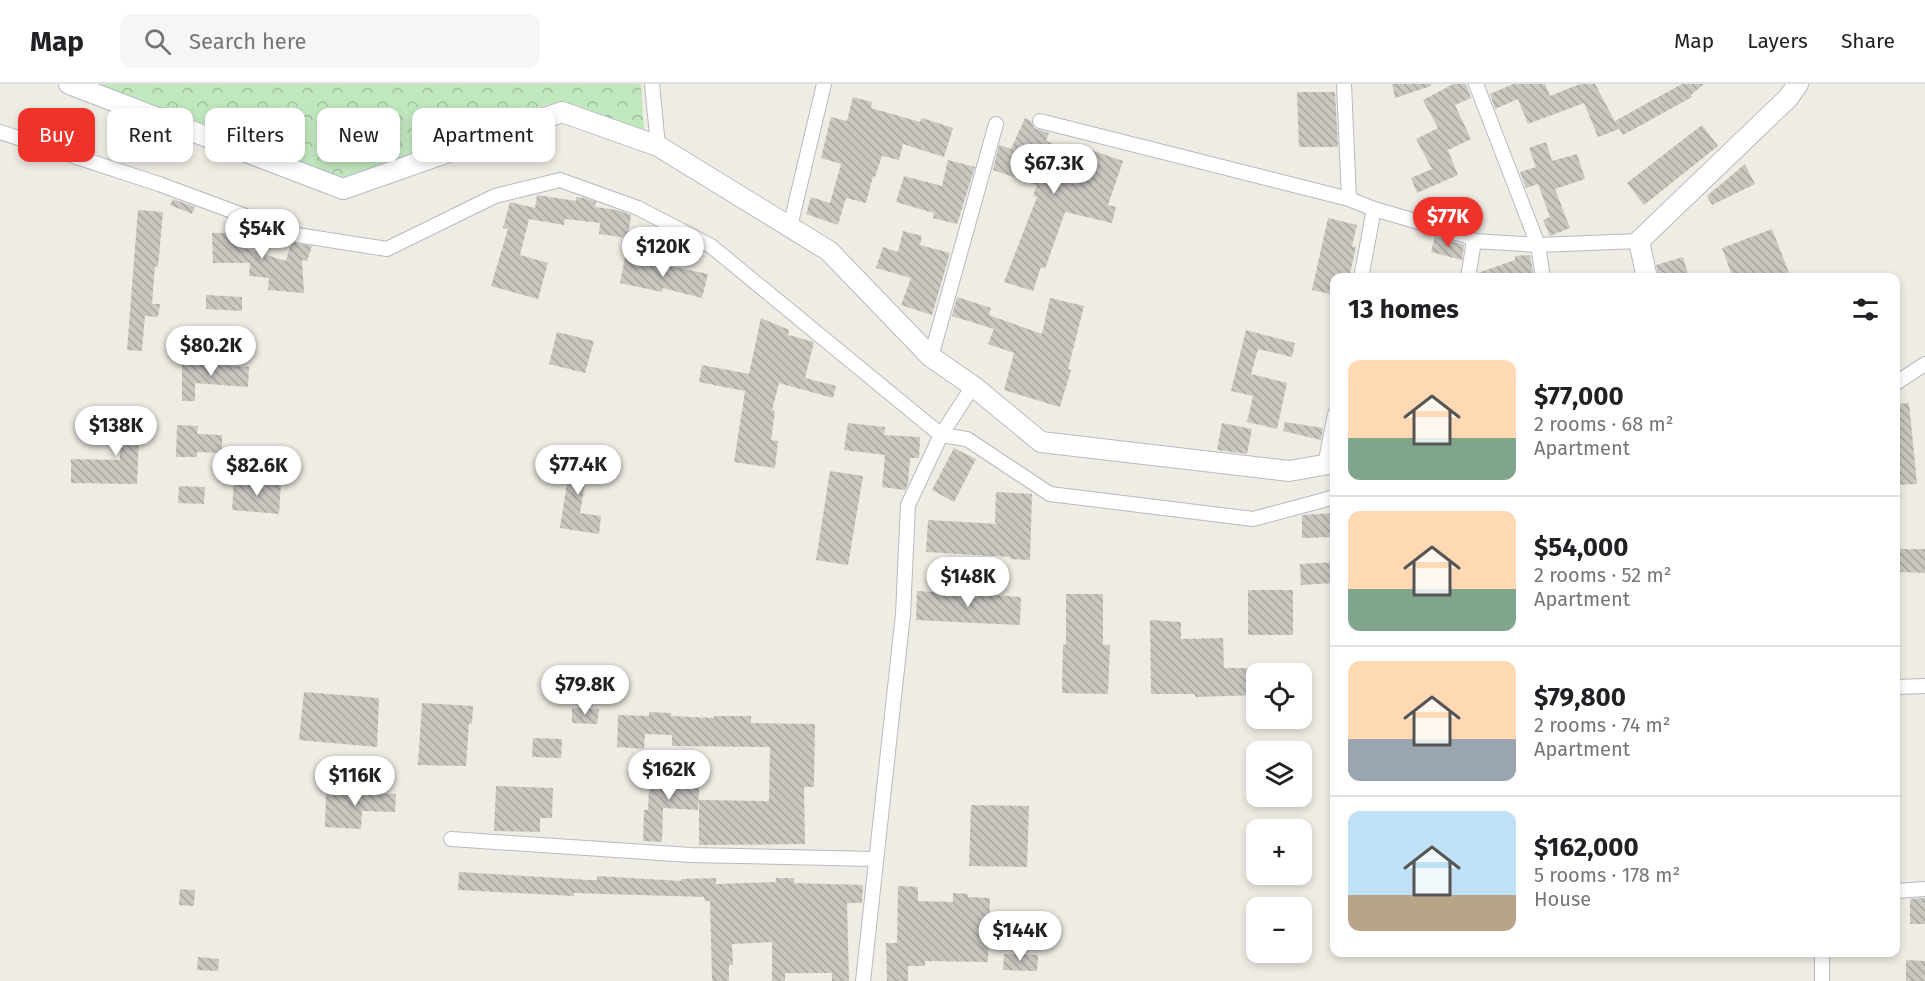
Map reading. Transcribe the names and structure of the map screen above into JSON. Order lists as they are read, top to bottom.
{
  "page": {
    "header": "Map",
    "search": "Search here",
    "nav": ["Map", "Layers", "Share"],
    "chip": [
      "Buy",
      "Rent",
      "Filters",
      "New",
      "Apartment"
    ],
    "price": [
      "$67.3K",
      "$77K",
      "$54K",
      "$120K",
      "$80.2K",
      "$138K",
      "$77.4K",
      "$82.6K",
      "$148K",
      "$79.8K",
      "$162K",
      "$116K",
      "$144K"
    ],
    "heading": "13 homes",
    "list": [
      {
        "name": "$77,000",
        "note": "2 rooms · 68 m² · Apartment"
      },
      {
        "name": "$54,000",
        "note": "2 rooms · 52 m² · Apartment"
      },
      {
        "name": "$79,800",
        "note": "2 rooms · 74 m² · Apartment"
      },
      {
        "name": "$162,000",
        "note": "5 rooms · 178 m² · House"
      }
    ],
    "map_buttons": ["+", "−"]
  }
}
